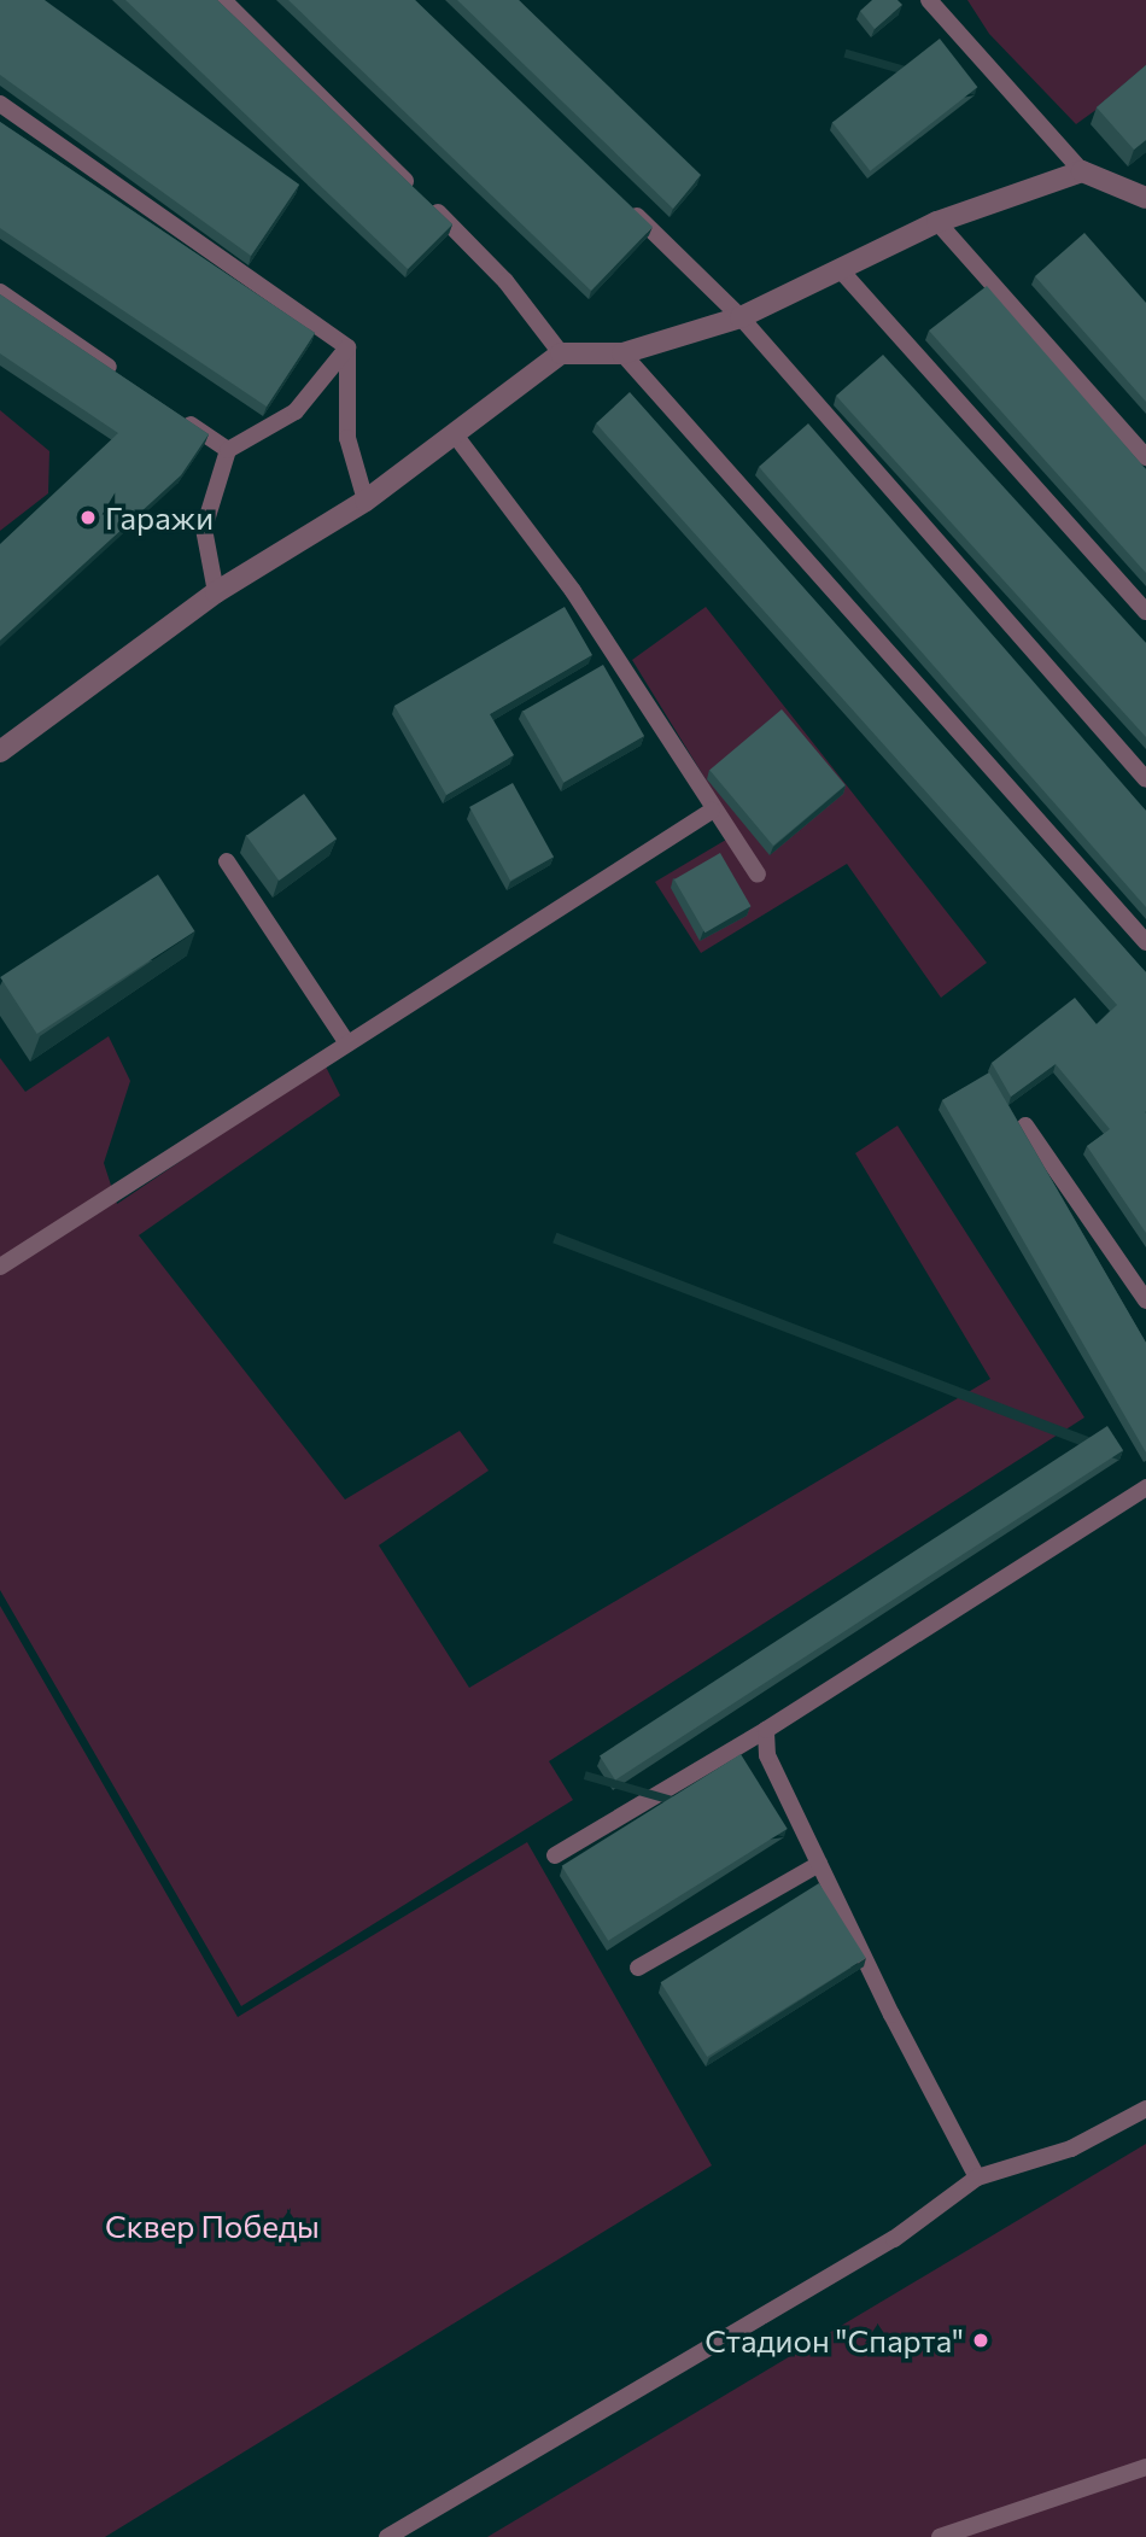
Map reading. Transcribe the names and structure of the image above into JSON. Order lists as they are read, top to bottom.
{
  "parks": ["Сквер Победы"],
  "places": ["Гаражи", "Стадион \"Спарта\""]
}
